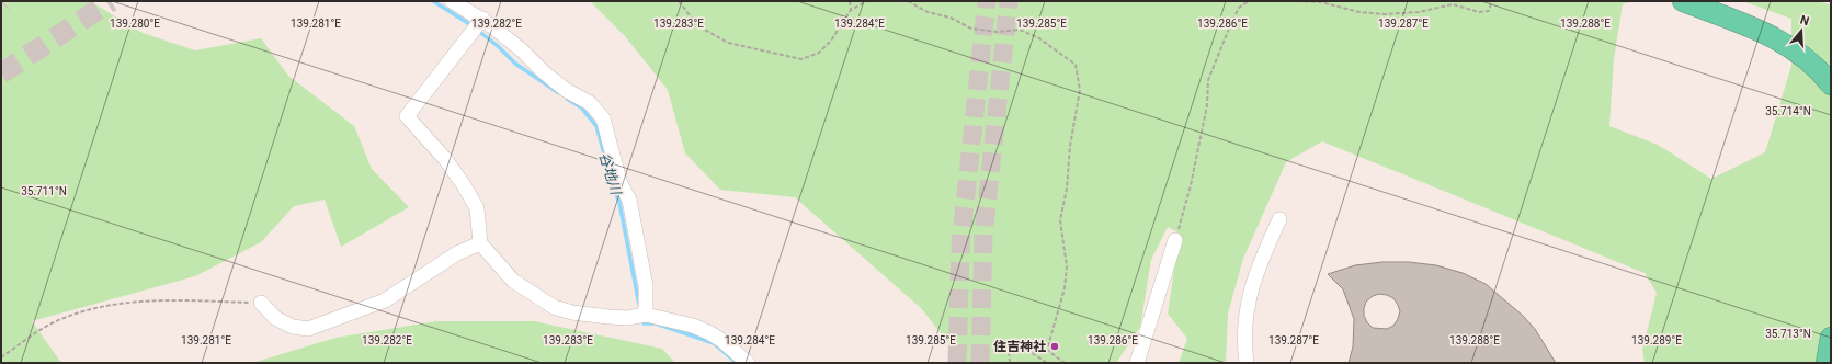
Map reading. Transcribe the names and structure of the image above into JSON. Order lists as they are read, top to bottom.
{
  "water": ["谷地川"],
  "places": ["住吉神社"],
  "north": "top",
  "coordinates": [
    "139.280°E",
    "139.281°E",
    "139.282°E",
    "139.283°E",
    "139.284°E",
    "139.285°E",
    "139.286°E",
    "139.287°E",
    "139.288°E",
    "35.714°N",
    "35.711°N",
    "35.713°N",
    "139.289°E"
  ]
}
